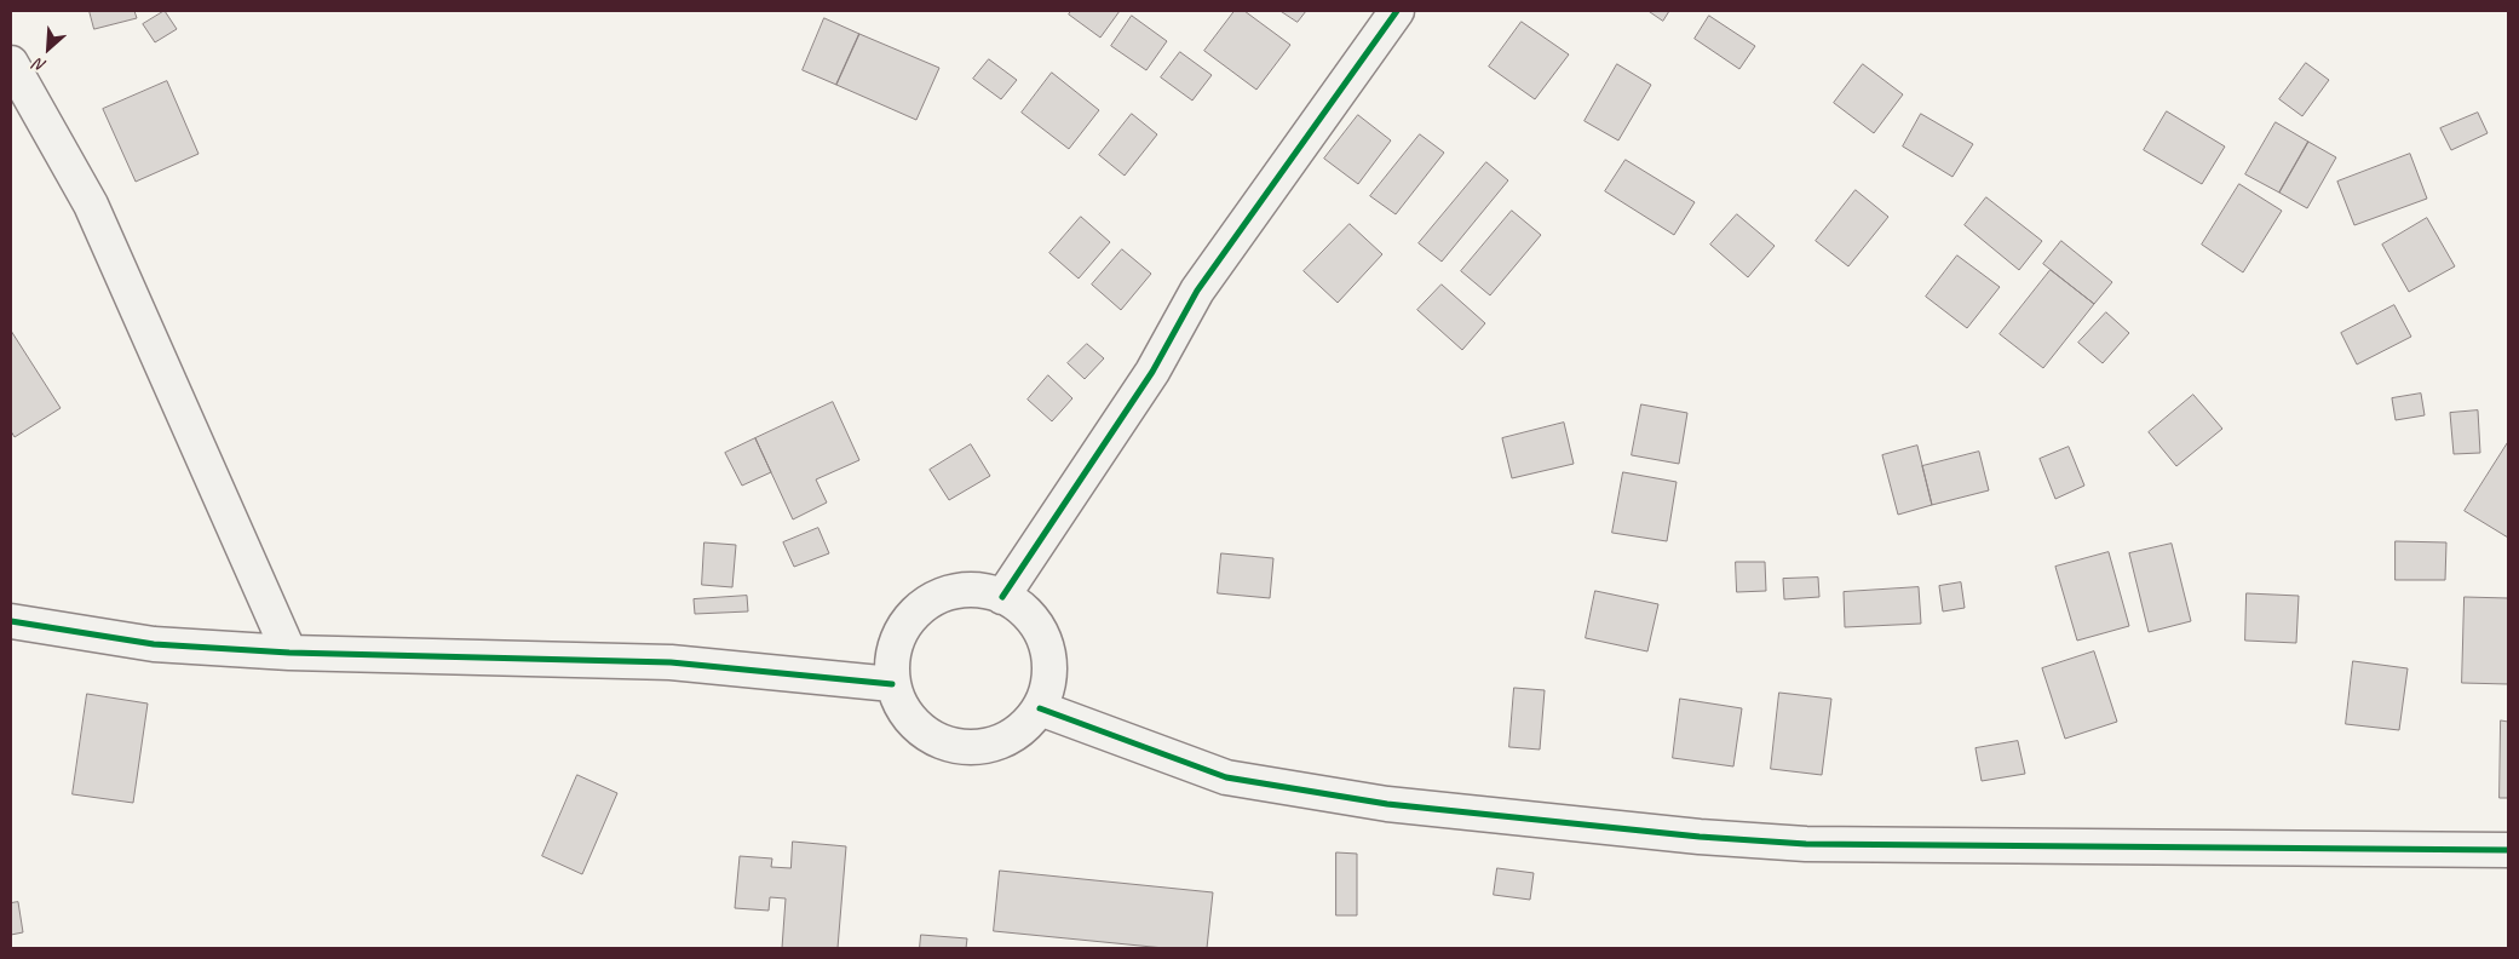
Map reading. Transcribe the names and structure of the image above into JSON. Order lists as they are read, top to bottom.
{
  "north": "bottom left"
}
